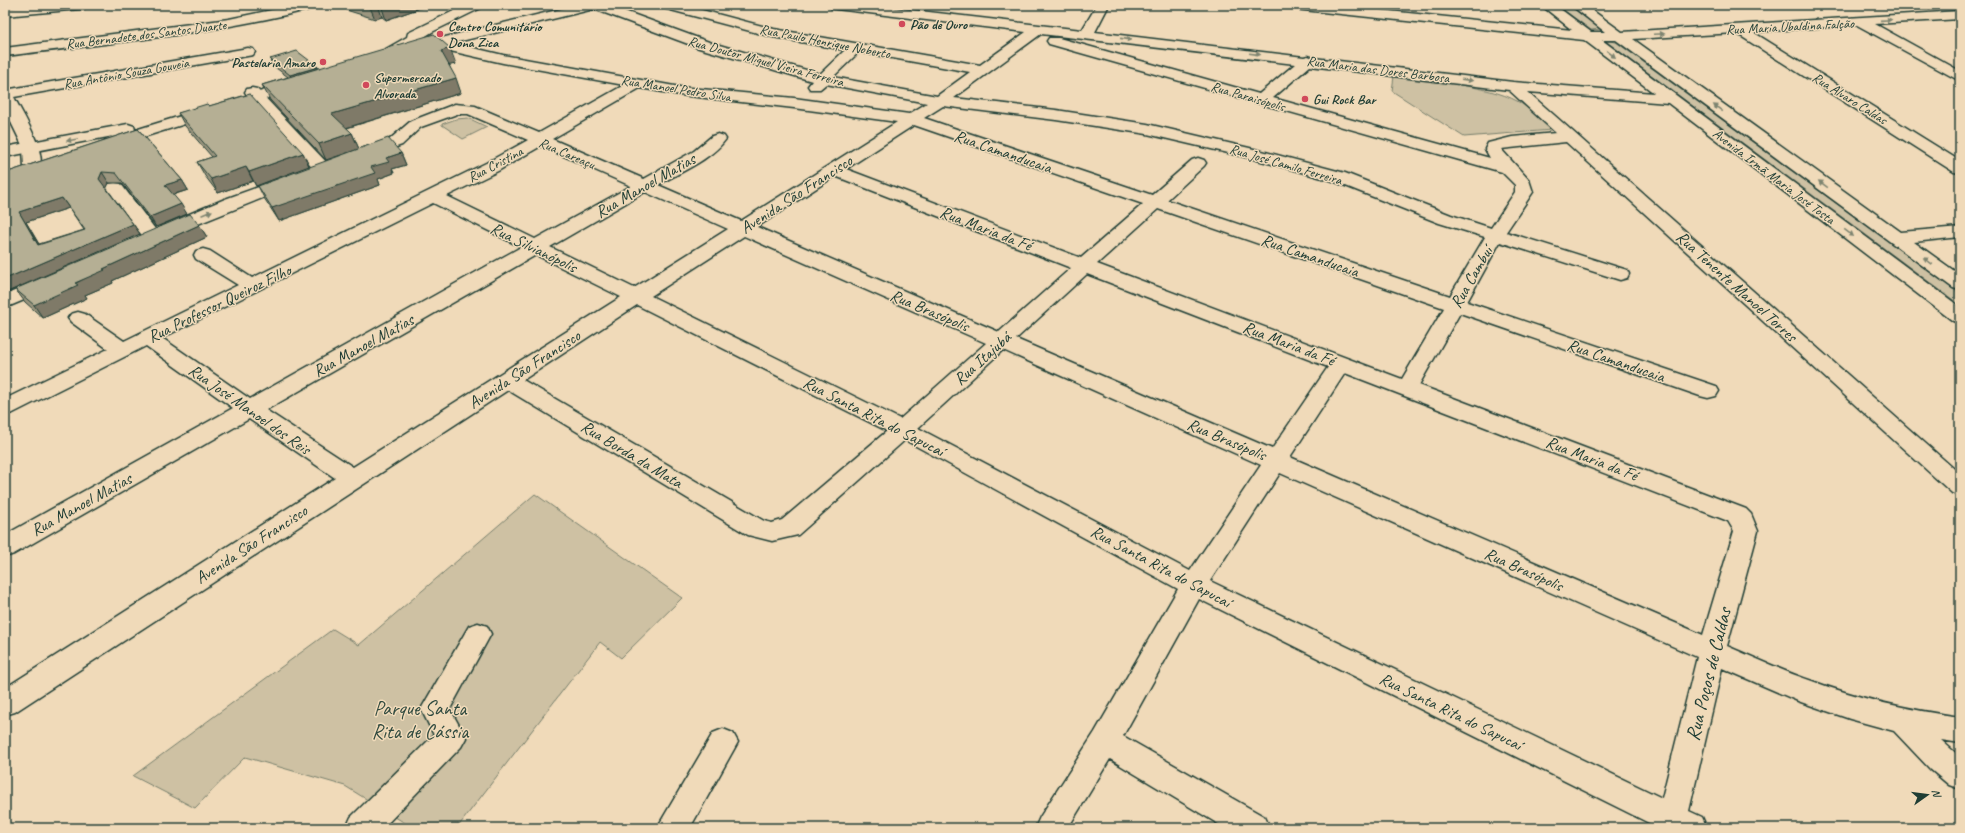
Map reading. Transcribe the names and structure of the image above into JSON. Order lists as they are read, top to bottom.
{
  "streets": {
    "street": [
      "Rua Maria Ubaldina Falção",
      "Rua Bernadete dos Santos Duarte",
      "Rua Paulo Henrique Noberto",
      "Rua Doutor Miguel Vieira Ferreira",
      "Rua Maria das Dores Barbosa",
      "Rua Antônio Souza Gouveia",
      "Rua Manoel Pedro Silva",
      "Rua Paraisópolis",
      "Rua Alvaro Caldas",
      "Rua Camanducaia",
      "Rua Careaçu",
      "Rua Cristina",
      "Rua José Camilo Ferreira",
      "Avenida Irmã Maria José Tosta",
      "Rua Manoel Matias",
      "Avenida São Francisco",
      "Rua Maria da Fé",
      "Rua Silvianópolis",
      "Rua Cambuí",
      "Rua Tenente Manoel Torres",
      "Rua Professor Queiroz Filho",
      "Rua Brasópolis",
      "Rua Itajubá",
      "Rua José Manoel dos Reis",
      "Rua Santa Rita do Sapucaí",
      "Rua Borda da Mata",
      "Rua Poços de Caldas"
    ]
  },
  "crossings": [
    ["Rua Maria Ubaldina Falção", "Rua Alvaro Caldas"],
    ["Rua Maria Ubaldina Falção", "Avenida Irmã Maria José Tosta"],
    ["Rua Paulo Henrique Noberto", "Avenida São Francisco"],
    ["Rua Doutor Miguel Vieira Ferreira", "Rua José Camilo Ferreira"],
    ["Rua Doutor Miguel Vieira Ferreira", "Avenida São Francisco"],
    ["Rua Maria das Dores Barbosa", "Rua Paraisópolis"],
    ["Rua Maria das Dores Barbosa", "Avenida Irmã Maria José Tosta"],
    ["Rua Maria das Dores Barbosa", "Avenida São Francisco"],
    ["Rua Maria das Dores Barbosa", "Rua Tenente Manoel Torres"],
    ["Rua Manoel Pedro Silva", "Rua Camanducaia"],
    ["Rua Manoel Pedro Silva", "Rua Cristina"],
    ["Rua Manoel Pedro Silva", "Avenida São Francisco"],
    ["Rua Paraisópolis", "Avenida São Francisco"],
    ["Rua Paraisópolis", "Rua Cambuí"],
    ["Rua Camanducaia", "Avenida São Francisco"],
    ["Rua Camanducaia", "Rua Cambuí"],
    ["Rua Camanducaia", "Rua Itajubá"],
    ["Rua Careaçu", "Rua Cristina"],
    ["Rua Careaçu", "Rua Manoel Matias"],
    ["Rua Careaçu", "Avenida São Francisco"],
    ["Rua Careaçu", "Rua Brasópolis"],
    ["Rua Cristina", "Rua Silvianópolis"],
    ["Rua Cristina", "Rua Professor Queiroz Filho"],
    ["Rua José Camilo Ferreira", "Avenida São Francisco"],
    ["Rua José Camilo Ferreira", "Rua Cambuí"],
    ["Rua Manoel Matias", "Rua Silvianópolis"],
    ["Rua Manoel Matias", "Rua José Manoel dos Reis"],
    ["Avenida São Francisco", "Rua Maria da Fé"],
    ["Avenida São Francisco", "Rua Silvianópolis"],
    ["Avenida São Francisco", "Rua Brasópolis"],
    ["Avenida São Francisco", "Rua José Manoel dos Reis"],
    ["Avenida São Francisco", "Rua Santa Rita do Sapucaí"],
    ["Avenida São Francisco", "Rua Borda da Mata"],
    ["Rua Maria da Fé", "Rua Cambuí"],
    ["Rua Maria da Fé", "Rua Itajubá"],
    ["Rua Maria da Fé", "Rua Poços de Caldas"],
    ["Rua Silvianópolis", "Rua Professor Queiroz Filho"],
    ["Rua Silvianópolis", "Rua Santa Rita do Sapucaí"],
    ["Rua Professor Queiroz Filho", "Rua José Manoel dos Reis"],
    ["Rua Brasópolis", "Rua Itajubá"],
    ["Rua Brasópolis", "Rua Poços de Caldas"],
    ["Rua Itajubá", "Rua Santa Rita do Sapucaí"],
    ["Rua Itajubá", "Rua Borda da Mata"],
    ["Rua Santa Rita do Sapucaí", "Rua Poços de Caldas"]
  ],
  "one_way": ["Rua Maria Ubaldina Falção"],
  "parks": ["Parque Santa Rita de Cássia"],
  "places": [
    "Pão de Ouro",
    "Centro Comunitário Dona Zica",
    "Pastelaria Amaro",
    "Supermercado Alvorada",
    "Gui Rock Bar"
  ],
  "north": "right"
}
